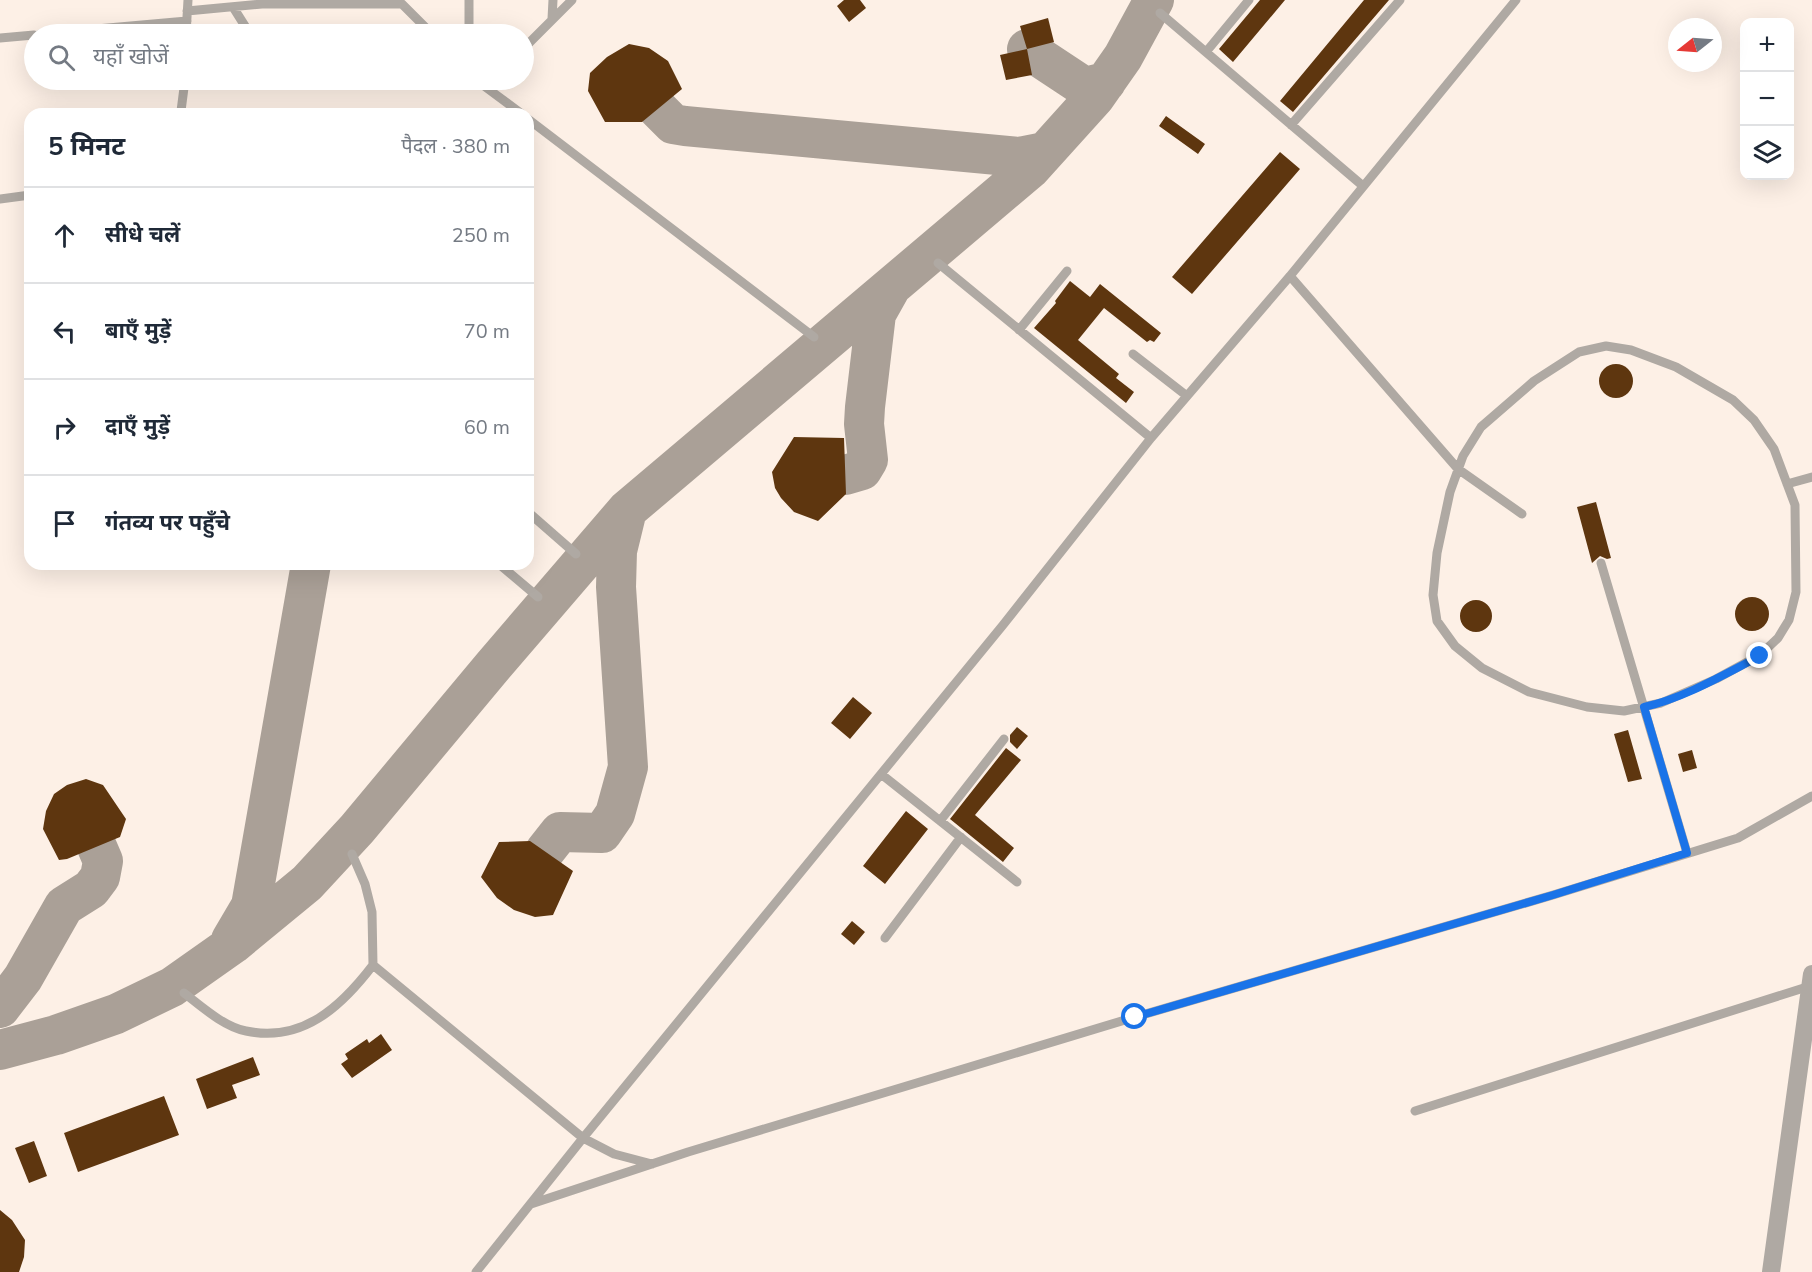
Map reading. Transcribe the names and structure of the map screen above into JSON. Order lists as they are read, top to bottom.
{
  "north": "left",
  "page": {
    "map_buttons": ["+", "−"],
    "search": "यहाँ खोजें",
    "heading": ["5 मिनट", "पैदल · 380 m"],
    "list": [
      ["सीधे चलें", "250 m"],
      ["बाएँ मुड़ें", "70 m"],
      ["दाएँ मुड़ें", "60 m"],
      "गंतव्य पर पहुँचे"
    ]
  }
}
